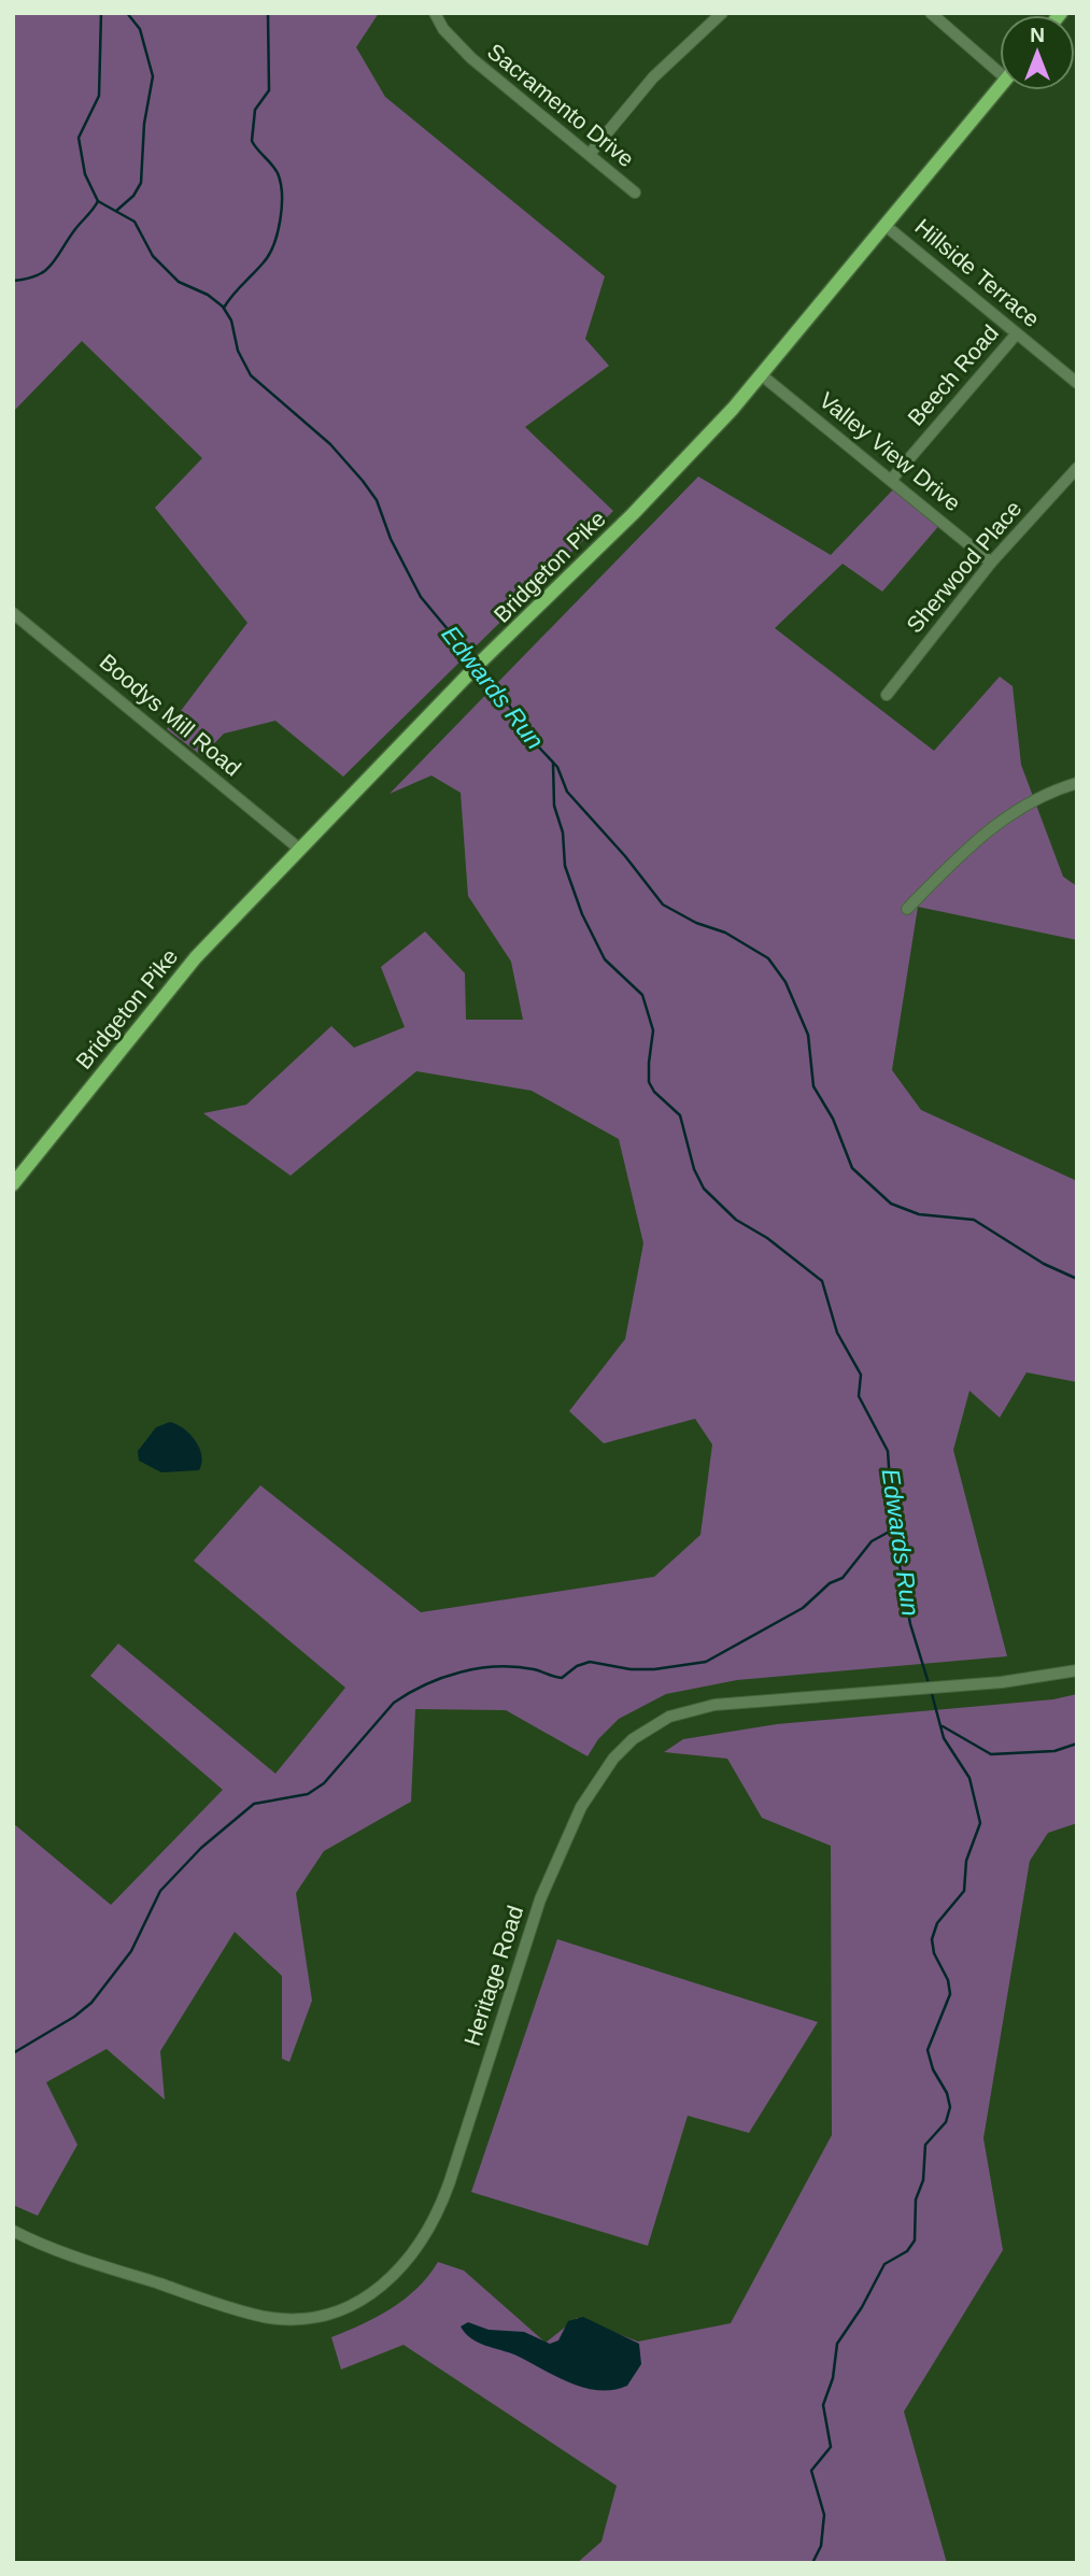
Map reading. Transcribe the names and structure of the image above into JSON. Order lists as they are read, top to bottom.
{
  "streets": {
    "main road": ["Bridgeton Pike"],
    "street": [
      "Sacramento Drive",
      "Hillside Terrace",
      "Beech Road",
      "Valley View Drive",
      "Sherwood Place",
      "Boodys Mill Road",
      "Heritage Road"
    ]
  },
  "crossings": [
    ["Hillside Terrace", "Beech Road"],
    ["Hillside Terrace", "Bridgeton Pike"],
    ["Beech Road", "Valley View Drive"],
    ["Valley View Drive", "Bridgeton Pike"],
    ["Valley View Drive", "Sherwood Place"],
    ["Bridgeton Pike", "Boodys Mill Road"]
  ],
  "water": ["Edwards Run"],
  "north": "top"
}
